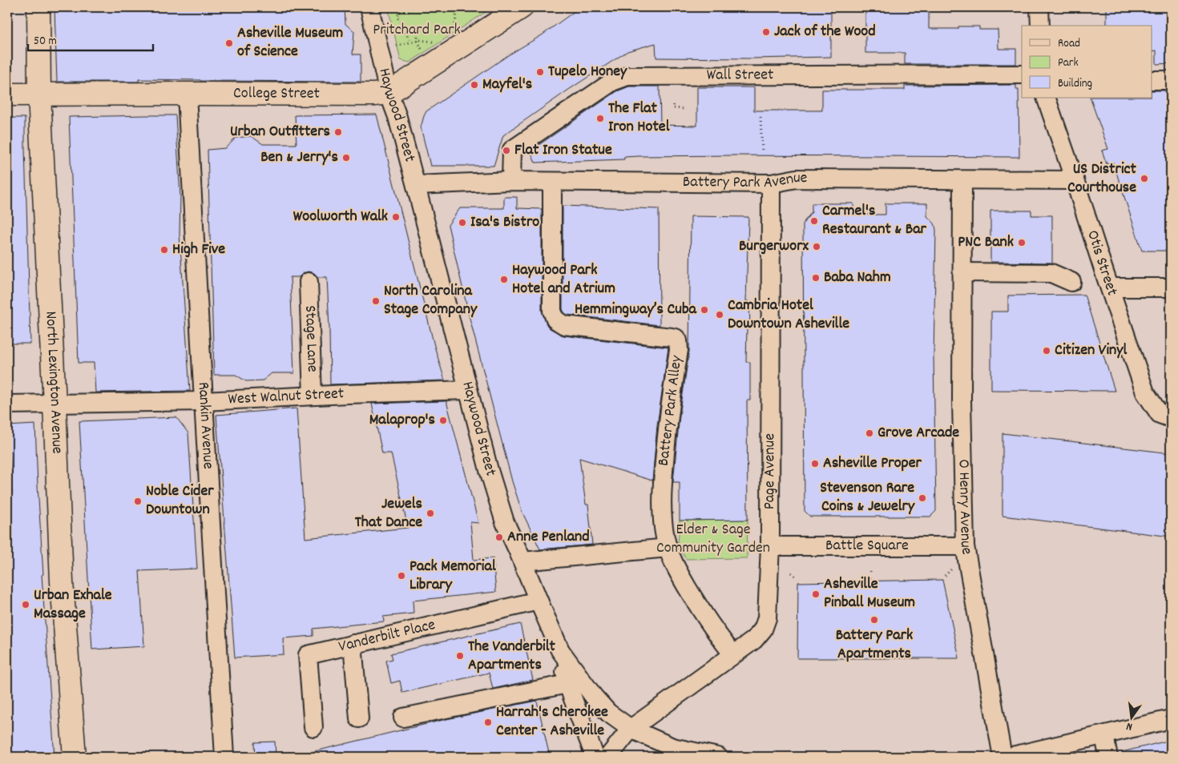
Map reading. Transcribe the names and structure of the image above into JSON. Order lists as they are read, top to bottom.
{
  "streets": {
    "main road": ["College Street", "North Lexington Avenue"],
    "street": [
      "Wall Street",
      "Haywood Street",
      "Battery Park Avenue",
      "Otis Street",
      "Stage Lane",
      "West Walnut Street",
      "Battery Park Alley",
      "Rankin Avenue",
      "Page Avenue",
      "O Henry Avenue",
      "Battle Square",
      "Vanderbilt Place"
    ]
  },
  "crossings": [
    ["Wall Street", "Battery Park Avenue"],
    ["College Street", "Haywood Street"],
    ["College Street", "North Lexington Avenue"],
    ["College Street", "Rankin Avenue"],
    ["Haywood Street", "Battery Park Avenue"],
    ["Haywood Street", "West Walnut Street"],
    ["Haywood Street", "Page Avenue"],
    ["Haywood Street", "Vanderbilt Place"],
    ["Battery Park Avenue", "Otis Street"],
    ["Battery Park Avenue", "Battery Park Alley"],
    ["Battery Park Avenue", "Page Avenue"],
    ["Battery Park Avenue", "O Henry Avenue"],
    ["Stage Lane", "West Walnut Street"],
    ["North Lexington Avenue", "West Walnut Street"],
    ["West Walnut Street", "Rankin Avenue"],
    ["Battery Park Alley", "Page Avenue"],
    ["Page Avenue", "Battle Square"],
    ["O Henry Avenue", "Battle Square"]
  ],
  "parks": ["Pritchard Park", "Elder & Sage Community Garden"],
  "places": [
    "Jack of the Wood",
    "Asheville Museum of Science",
    "Tupelo Honey",
    "Mayfel's",
    "The Flat Iron Hotel",
    "Urban Outfitters",
    "Flat Iron Statue",
    "Ben & Jerry's",
    "US District Courthouse",
    "Woolworth Walk",
    "Carmel's Restaurant & Bar",
    "Isa's Bistro",
    "PNC Bank",
    "Burgerworx",
    "High Five",
    "Baba Nahm",
    "Haywood Park Hotel and Atrium",
    "North Carolina Stage Company",
    "Hemmingway’s Cuba",
    "Cambria Hotel Downtown Asheville",
    "Citizen Vinyl",
    "Malaprop's",
    "Grove Arcade",
    "Asheville Proper",
    "Stevenson Rare Coins & Jewelry",
    "Noble Cider Downtown",
    "Jewels That Dance",
    "Anne Penland",
    "Pack Memorial Library",
    "Asheville Pinball Museum",
    "Urban Exhale Massage",
    "Battery Park Apartments",
    "The Vanderbilt Apartments",
    "Harrah's Cherokee Center - Asheville"
  ],
  "legend": ["Road", "Park", "Building"],
  "scale_bar": "50 m",
  "north": "bottom"
}
